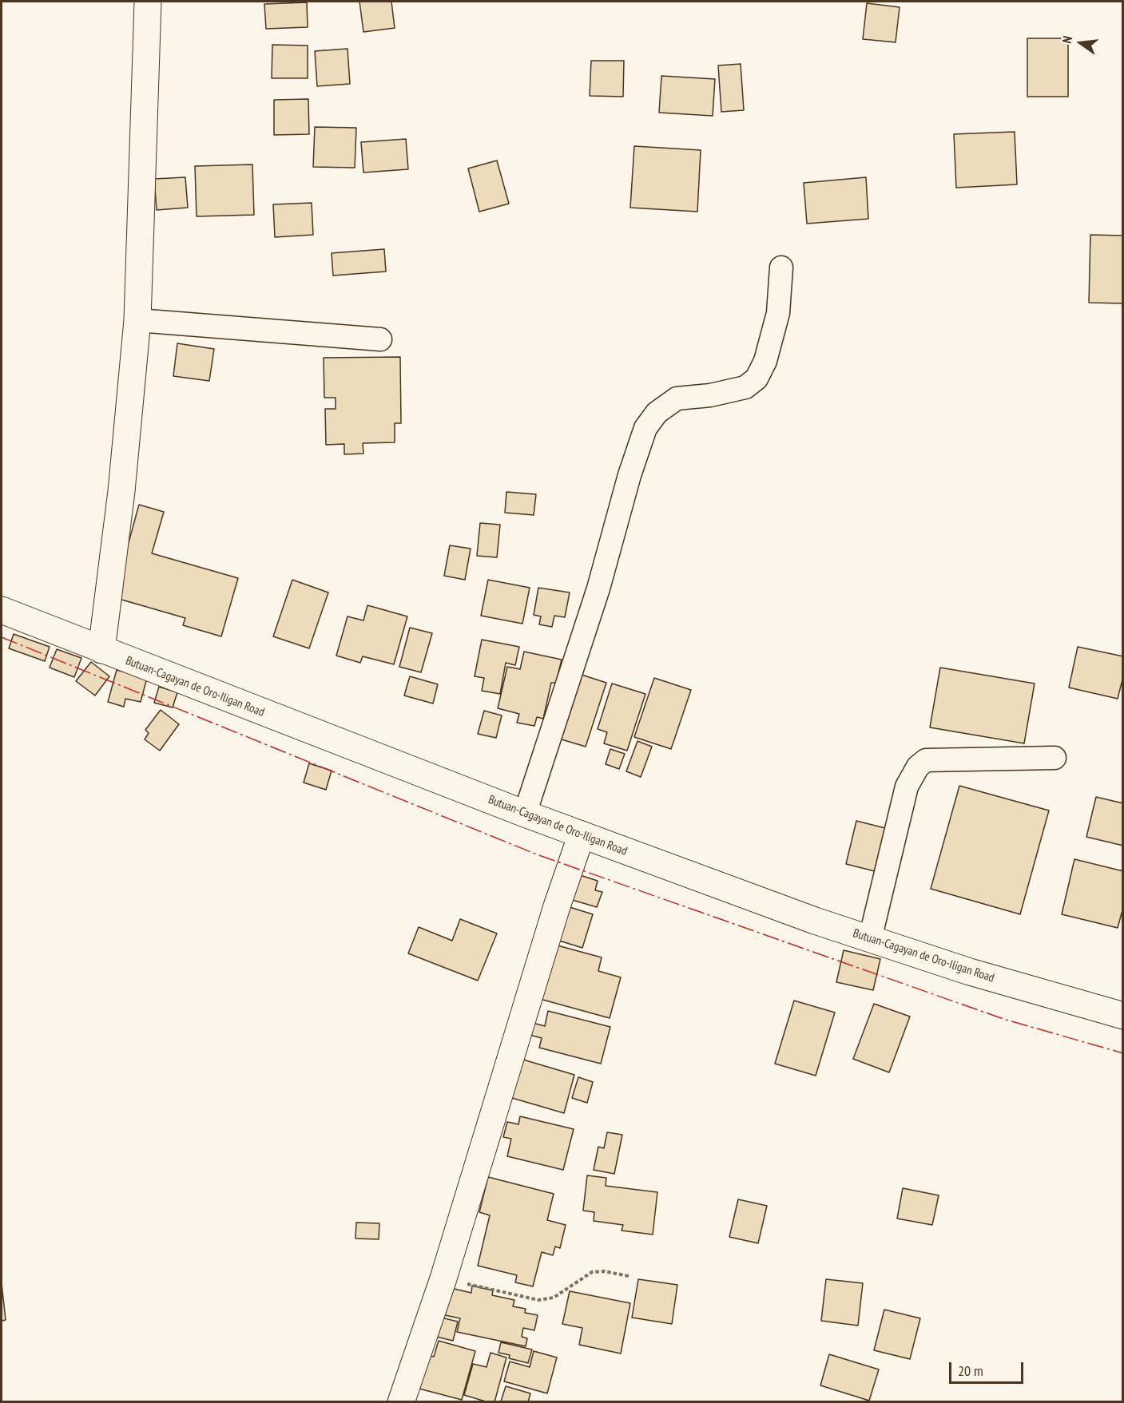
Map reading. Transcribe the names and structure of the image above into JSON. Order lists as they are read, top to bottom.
{
  "streets": {
    "main road": ["Butuan-Cagayan de Oro-Iligan Road"]
  },
  "scale_bar": "20 m",
  "north": "left"
}
